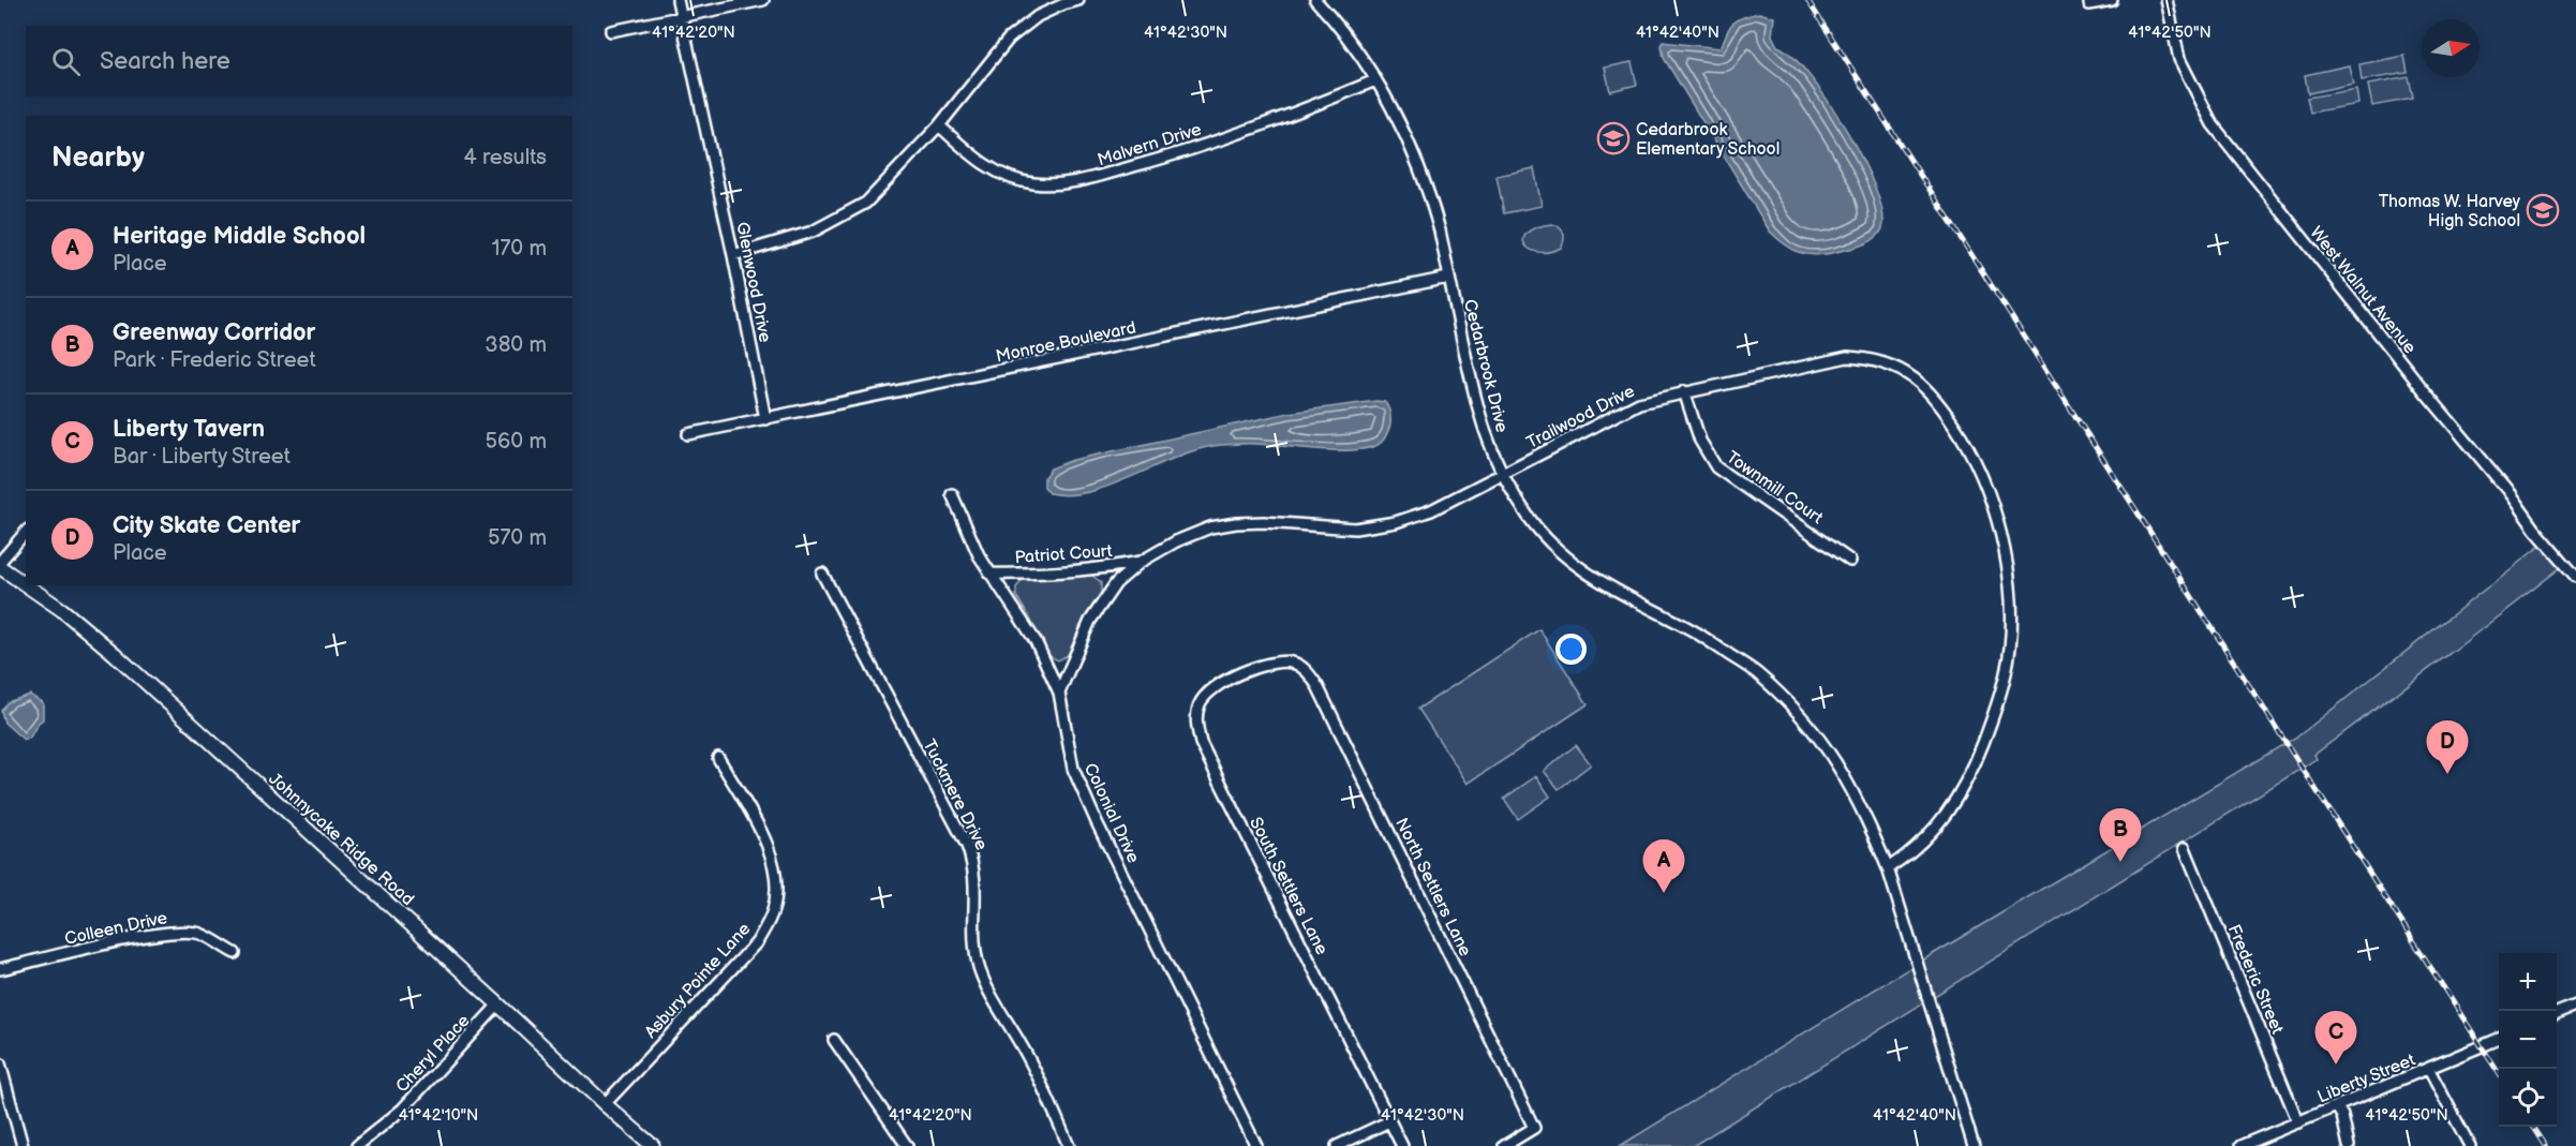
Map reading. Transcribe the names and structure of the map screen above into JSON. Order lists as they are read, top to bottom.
{
  "streets": {
    "main road": ["Johnnycake Ridge Road"],
    "street": [
      "Malvern Drive",
      "Glenwood Drive",
      "West Walnut Avenue",
      "Monroe Boulevard",
      "Cedarbrook Drive",
      "Trailwood Drive",
      "Townmill Court",
      "Patriot Court",
      "Tuckmere Drive",
      "Colonial Drive",
      "South Settlers Lane",
      "North Settlers Lane",
      "Colleen Drive",
      "Frederic Street",
      "Asbury Pointe Lane",
      "Cheryl Place",
      "Liberty Street"
    ]
  },
  "crossings": [
    ["Malvern Drive", "Cedarbrook Drive"],
    ["Glenwood Drive", "Monroe Boulevard"],
    ["Monroe Boulevard", "Cedarbrook Drive"],
    ["Cedarbrook Drive", "Trailwood Drive"],
    ["Trailwood Drive", "Townmill Court"],
    ["Patriot Court", "Colonial Drive"],
    ["Johnnycake Ridge Road", "Asbury Pointe Lane"],
    ["Johnnycake Ridge Road", "Cheryl Place"],
    ["South Settlers Lane", "North Settlers Lane"],
    ["Frederic Street", "Liberty Street"]
  ],
  "places": {
    "school or university": ["Cedarbrook Elementary School", "Thomas W. Harvey High School"]
  },
  "north": "right",
  "page": {
    "search": "Search here",
    "heading": ["Nearby", "4 results"],
    "list": [
      {
        "mark": "A",
        "name": "Heritage Middle School",
        "note": "Place",
        "value": "170 m"
      },
      {
        "mark": "B",
        "name": "Greenway Corridor",
        "note": "Park · Frederic Street",
        "value": "380 m"
      },
      {
        "mark": "C",
        "name": "Liberty Tavern",
        "note": "Bar · Liberty Street",
        "value": "560 m"
      },
      {
        "mark": "D",
        "name": "City Skate Center",
        "note": "Place",
        "value": "570 m"
      }
    ],
    "pins": [
      "D",
      "B",
      "A",
      "C"
    ],
    "map_buttons": ["+", "−"]
  },
  "coordinates": [
    "41°42'20\"N",
    "41°42'30\"N",
    "41°42'40\"N",
    "41°42'50\"N",
    "41°42'10\"N"
  ]
}
